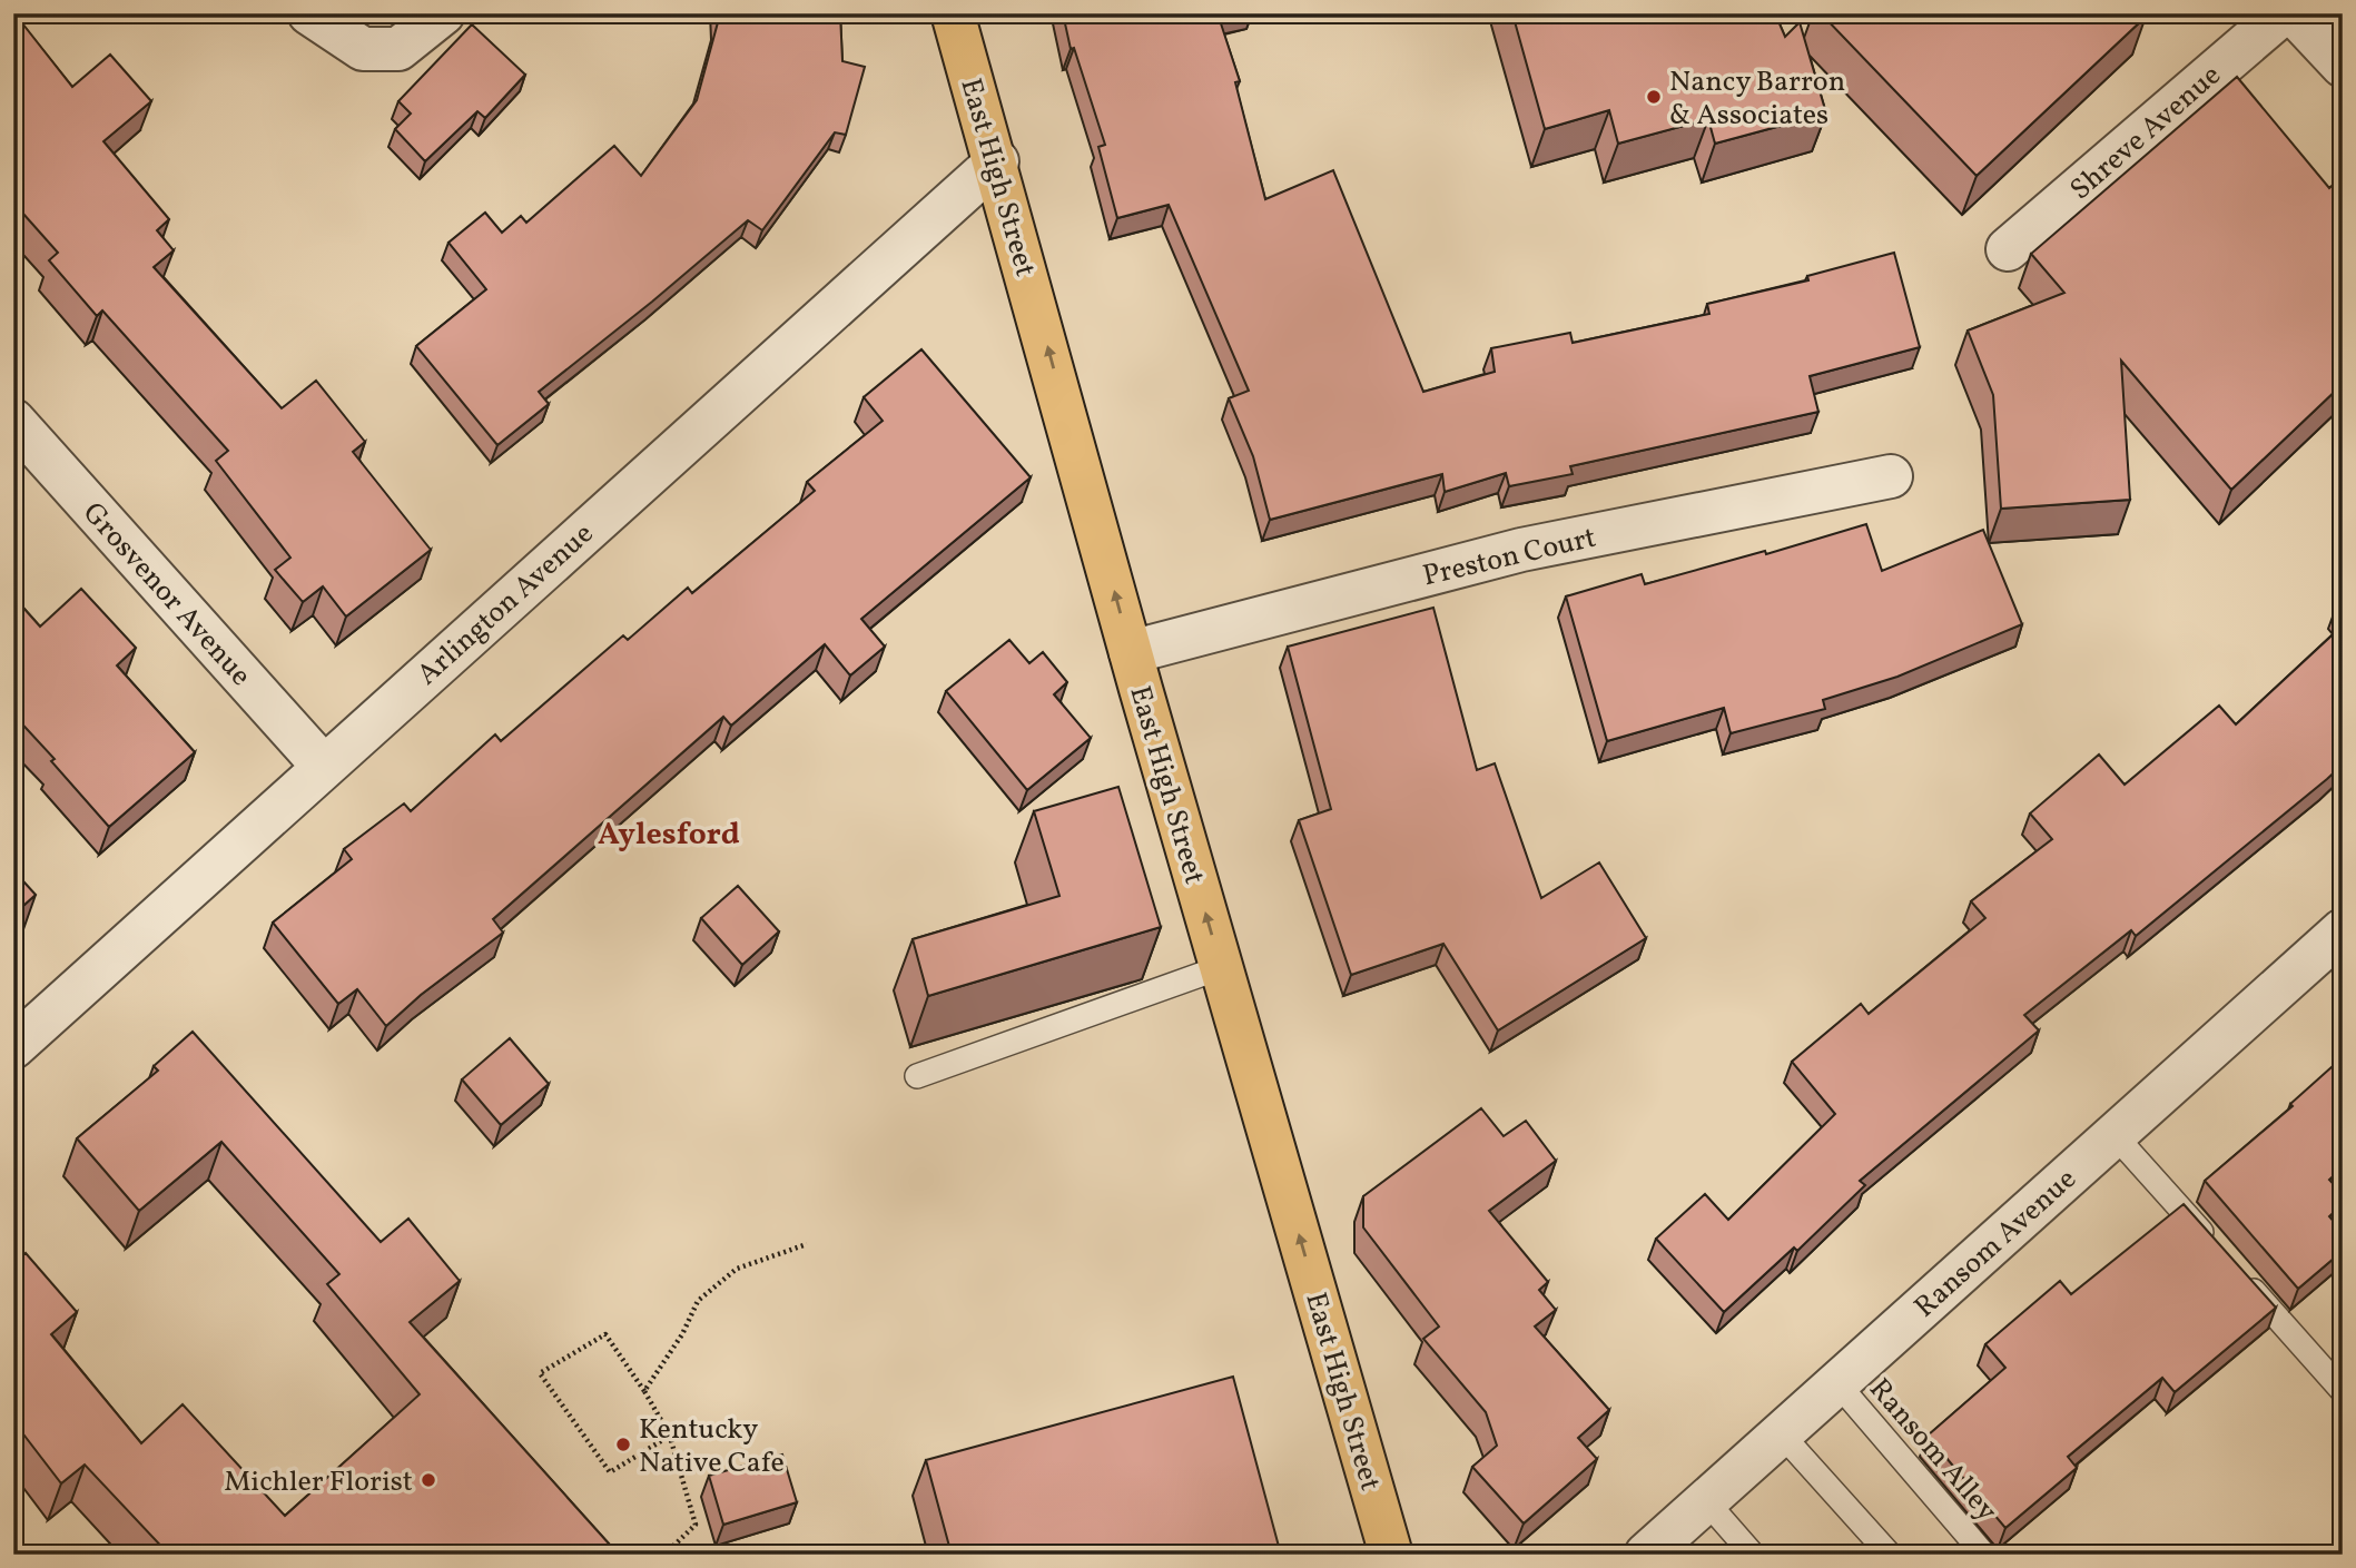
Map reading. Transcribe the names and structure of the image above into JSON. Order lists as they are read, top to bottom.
{
  "streets": {
    "main road": ["East High Street"],
    "street": [
      "Shreve Avenue",
      "Preston Court",
      "Grosvenor Avenue",
      "Arlington Avenue",
      "Ransom Avenue"
    ],
    "lane": ["Ransom Alley"]
  },
  "crossings": [
    ["East High Street", "Preston Court"],
    ["East High Street", "Arlington Avenue"],
    ["Grosvenor Avenue", "Arlington Avenue"],
    ["Ransom Avenue", "Ransom Alley"]
  ],
  "one_way": ["East High Street"],
  "districts": ["Aylesford"],
  "places": ["Nancy Barron & Associates", "Kentucky Native Cafe", "Michler Florist"]
}
